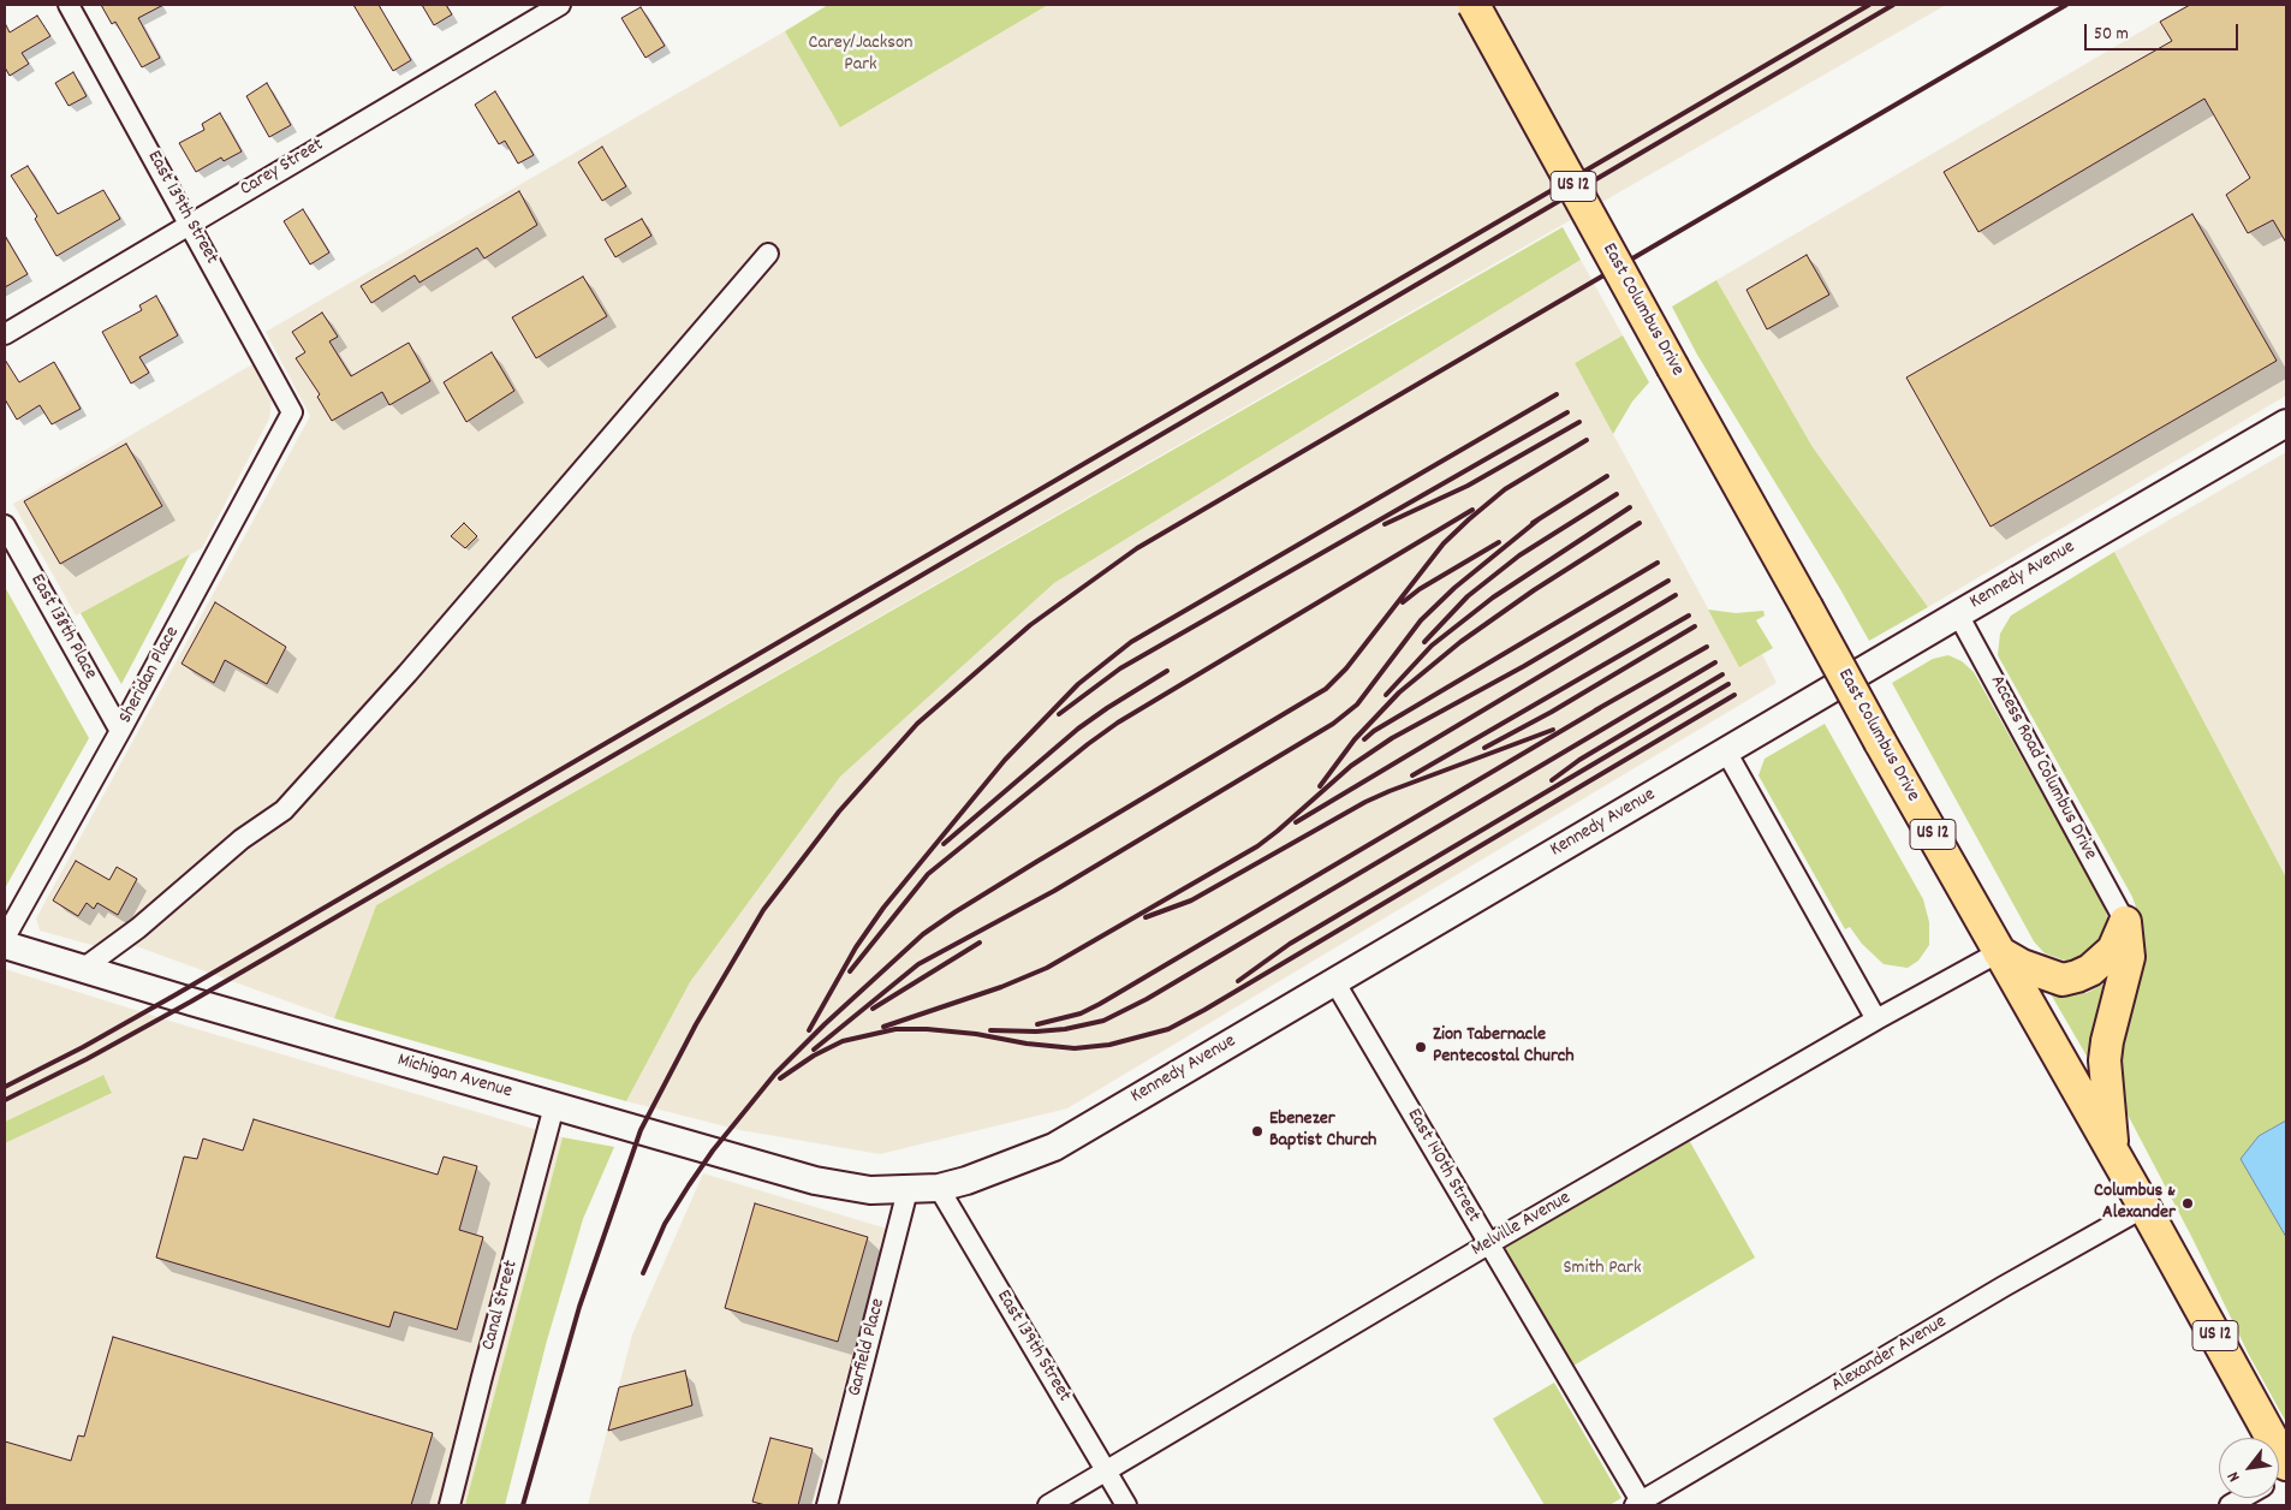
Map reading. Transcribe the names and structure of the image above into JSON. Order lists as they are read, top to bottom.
{
  "streets": {
    "main road": [
      "US 12",
      "East Columbus Drive",
      "Kennedy Avenue",
      "Michigan Avenue"
    ],
    "street": [
      "Carey Street",
      "East 139th Street",
      "East 138th Place",
      "Sheridan Place",
      "Access Road Columbus Drive",
      "East 140th Street",
      "Melville Avenue",
      "Canal Street",
      "Garfield Place",
      "Alexander Avenue"
    ]
  },
  "crossings": [
    ["Carey Street", "East 139th Street"],
    ["East 139th Street", "Kennedy Avenue"],
    ["East 139th Street", "Sheridan Place"],
    ["East 139th Street", "Melville Avenue"],
    ["East Columbus Drive", "Melville Avenue"],
    ["East Columbus Drive", "Alexander Avenue"],
    ["Kennedy Avenue", "Access Road Columbus Drive"],
    ["Kennedy Avenue", "Michigan Avenue"],
    ["Kennedy Avenue", "East 140th Street"],
    ["Kennedy Avenue", "Garfield Place"],
    ["East 138th Place", "Sheridan Place"],
    ["Michigan Avenue", "Canal Street"],
    ["Michigan Avenue", "Garfield Place"],
    ["East 140th Street", "Melville Avenue"],
    ["East 140th Street", "Alexander Avenue"]
  ],
  "parks": ["Carey/Jackson Park", "Smith Park"],
  "places": ["Zion Tabernacle Pentecostal Church", "Ebenezer Baptist Church", "Columbus & Alexander"],
  "scale_bar": "50 m",
  "north": "bottom left"
}
